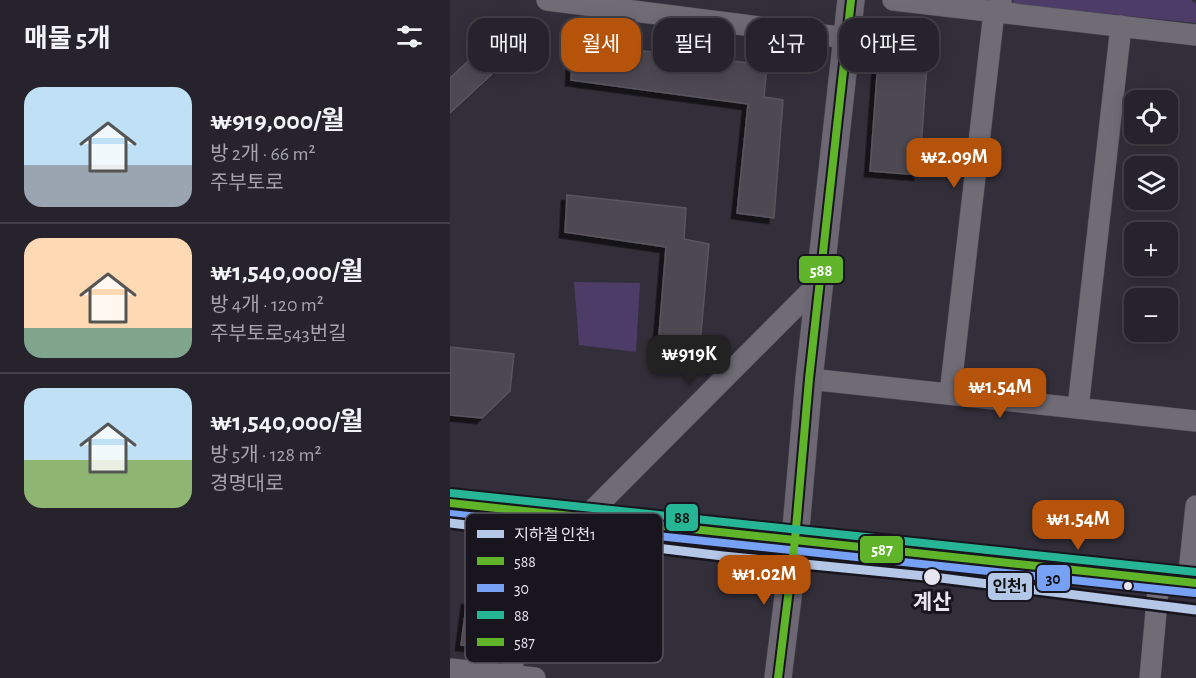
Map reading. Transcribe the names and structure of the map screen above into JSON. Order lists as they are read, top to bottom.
{
  "places": ["계산"],
  "lines": [
    "transit line 588",
    "transit line 88",
    "transit line 30",
    "metro line 인천1",
    "transit line 587"
  ],
  "legend": [
    "지하철 인천1",
    "588",
    "30",
    "88",
    "587"
  ],
  "page": {
    "heading": "매물 5개",
    "chip": [
      "매매",
      "월세",
      "필터",
      "신규",
      "아파트"
    ],
    "list": [
      {
        "name": "₩919,000/월",
        "note": "방 2개 · 66 m² · 주부토로"
      },
      {
        "name": "₩1,540,000/월",
        "note": "방 4개 · 120 m² · 주부토로543번길"
      },
      {
        "name": "₩1,540,000/월",
        "note": "방 5개 · 128 m² · 경명대로"
      }
    ],
    "map_buttons": ["+", "−"],
    "price": [
      "₩2.09M",
      "₩919K",
      "₩1.54M",
      "₩1.54M",
      "₩1.02M"
    ]
  }
}
